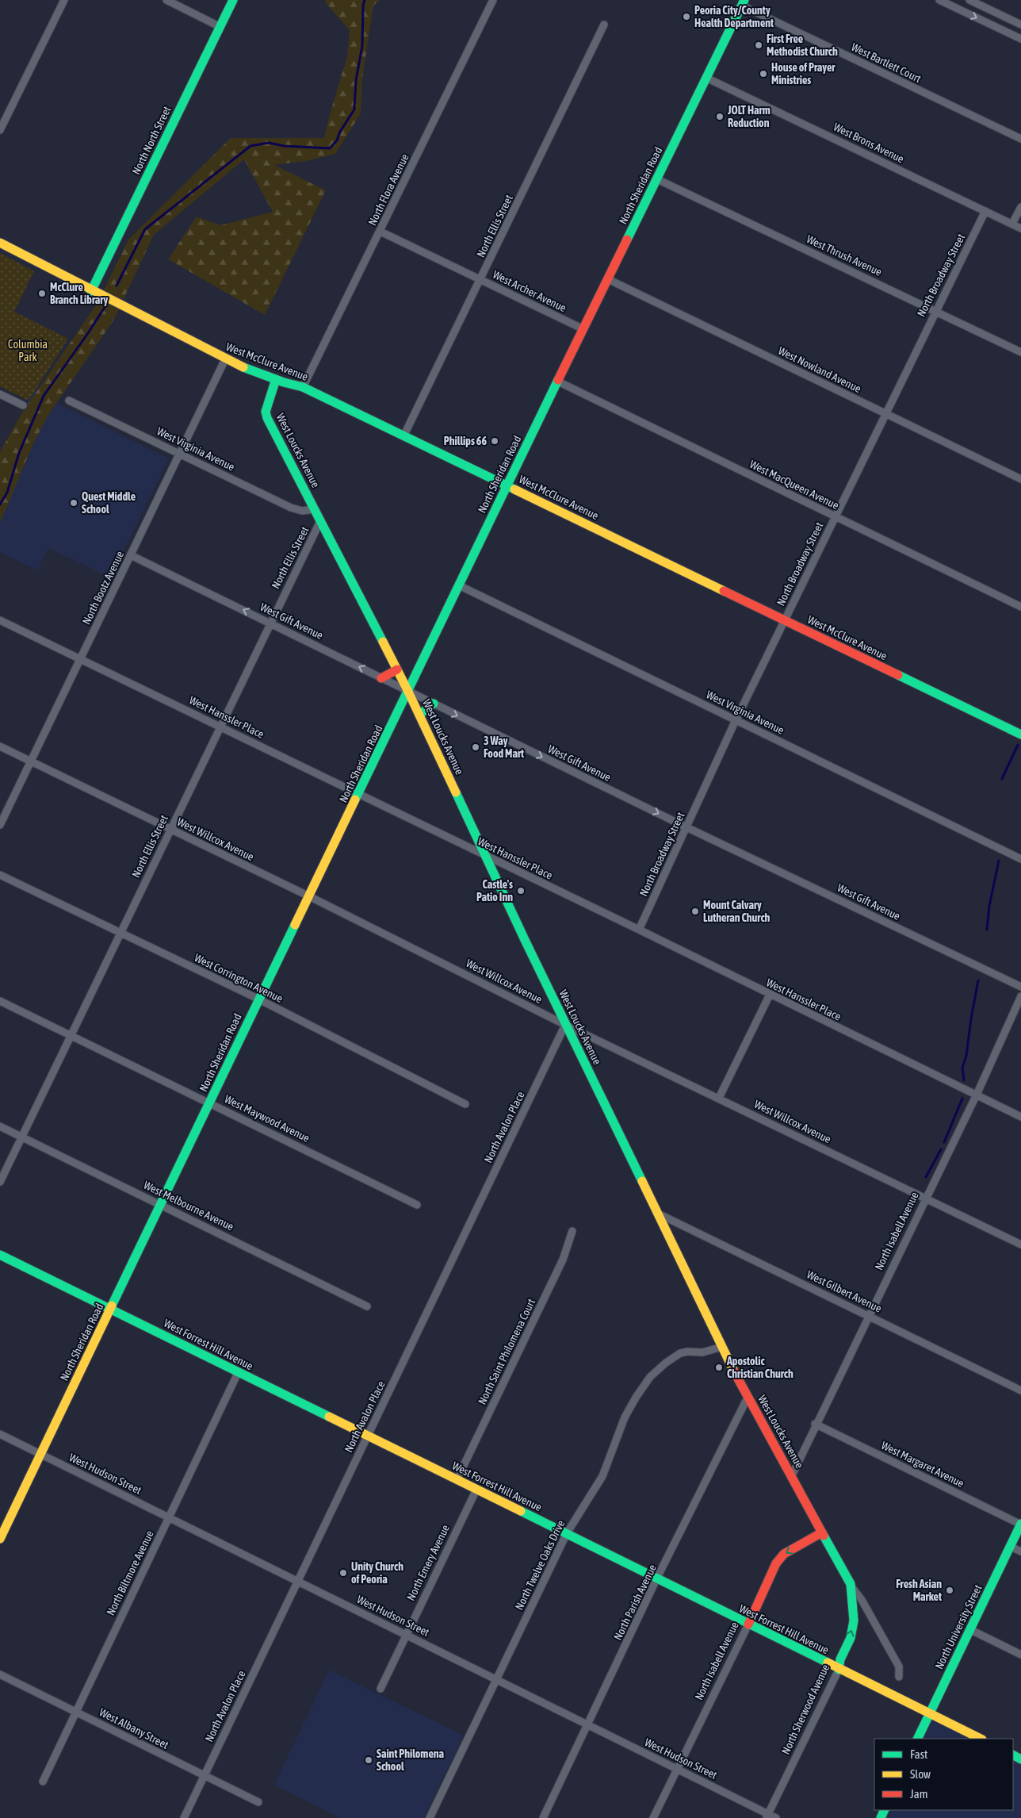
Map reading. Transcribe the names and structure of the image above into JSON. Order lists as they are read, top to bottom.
{
  "streets": {
    "main road": [
      "North North Street",
      "North Sheridan Road",
      "West McClure Avenue",
      "West Loucks Avenue",
      "North Isabell Avenue",
      "West Forrest Hill Avenue",
      "North University Street",
      "North Sherwood Avenue"
    ],
    "street": [
      "West Bartlett Court",
      "West Brons Avenue",
      "North Flora Avenue",
      "North Ellis Street",
      "West Thrush Avenue",
      "North Broadway Street",
      "West Archer Avenue",
      "West Nowland Avenue",
      "West Virginia Avenue",
      "West MacQueen Avenue",
      "North Bootz Avenue",
      "West Gift Avenue",
      "West Hanssler Place",
      "West Willcox Avenue",
      "West Corrington Avenue",
      "West Maywood Avenue",
      "North Avalon Place",
      "West Melbourne Avenue",
      "West Gilbert Avenue",
      "North Saint Philomena Court",
      "West Margaret Avenue",
      "West Hudson Street",
      "North Emery Avenue",
      "North Twelve Oaks Drive",
      "North Biltmore Avenue",
      "North Parish Avenue",
      "West Albany Street"
    ]
  },
  "crossings": [
    ["West Bartlett Court", "North Sheridan Road"],
    ["North North Street", "West McClure Avenue"],
    ["West Brons Avenue", "North Sheridan Road"],
    ["West Brons Avenue", "North Broadway Street"],
    ["North Sheridan Road", "West Thrush Avenue"],
    ["North Sheridan Road", "West Archer Avenue"],
    ["North Sheridan Road", "West McClure Avenue"],
    ["North Sheridan Road", "West Nowland Avenue"],
    ["North Sheridan Road", "West Virginia Avenue"],
    ["North Sheridan Road", "West Loucks Avenue"],
    ["North Sheridan Road", "West MacQueen Avenue"],
    ["North Sheridan Road", "West Gift Avenue"],
    ["North Sheridan Road", "West Hanssler Place"],
    ["North Sheridan Road", "West Willcox Avenue"],
    ["North Sheridan Road", "West Corrington Avenue"],
    ["North Sheridan Road", "West Maywood Avenue"],
    ["North Sheridan Road", "West Melbourne Avenue"],
    ["North Sheridan Road", "West Forrest Hill Avenue"],
    ["North Sheridan Road", "West Hudson Street"],
    ["North Flora Avenue", "West Archer Avenue"],
    ["North Flora Avenue", "West McClure Avenue"],
    ["North Ellis Street", "West Archer Avenue"],
    ["North Ellis Street", "West McClure Avenue"],
    ["North Ellis Street", "West Loucks Avenue"],
    ["North Ellis Street", "West Gift Avenue"],
    ["North Ellis Street", "West Hanssler Place"],
    ["North Ellis Street", "West Willcox Avenue"],
    ["North Ellis Street", "West Corrington Avenue"],
    ["North Ellis Street", "West Maywood Avenue"],
    ["North Ellis Street", "West Melbourne Avenue"],
    ["West Thrush Avenue", "North Broadway Street"],
    ["North Broadway Street", "West McClure Avenue"],
    ["North Broadway Street", "West Nowland Avenue"],
    ["North Broadway Street", "West Virginia Avenue"],
    ["North Broadway Street", "West MacQueen Avenue"],
    ["North Broadway Street", "West Gift Avenue"],
    ["North Broadway Street", "West Hanssler Place"],
    ["West McClure Avenue", "West Loucks Avenue"],
    ["West McClure Avenue", "North Bootz Avenue"],
    ["West Virginia Avenue", "West Loucks Avenue"],
    ["West Virginia Avenue", "North Bootz Avenue"],
    ["West Loucks Avenue", "West Gift Avenue"],
    ["West Loucks Avenue", "West Hanssler Place"],
    ["West Loucks Avenue", "West Willcox Avenue"],
    ["West Loucks Avenue", "North Avalon Place"],
    ["West Loucks Avenue", "North Isabell Avenue"],
    ["West Loucks Avenue", "West Gilbert Avenue"],
    ["West Loucks Avenue", "North Twelve Oaks Drive"],
    ["West Loucks Avenue", "North Parish Avenue"],
    ["West Loucks Avenue", "North Sherwood Avenue"],
    ["North Bootz Avenue", "West Gift Avenue"],
    ["North Bootz Avenue", "West Hanssler Place"],
    ["North Bootz Avenue", "West Willcox Avenue"],
    ["West Hanssler Place", "North Isabell Avenue"],
    ["West Willcox Avenue", "North Avalon Place"],
    ["West Willcox Avenue", "North Isabell Avenue"],
    ["North Avalon Place", "West Forrest Hill Avenue"],
    ["North Avalon Place", "West Hudson Street"],
    ["North Avalon Place", "West Albany Street"],
    ["North Isabell Avenue", "West Gilbert Avenue"],
    ["North Isabell Avenue", "West Forrest Hill Avenue"],
    ["North Isabell Avenue", "West Margaret Avenue"],
    ["North Isabell Avenue", "West Hudson Street"],
    ["West Forrest Hill Avenue", "North Saint Philomena Court"],
    ["West Forrest Hill Avenue", "North Emery Avenue"],
    ["West Forrest Hill Avenue", "North Twelve Oaks Drive"],
    ["West Forrest Hill Avenue", "North Biltmore Avenue"],
    ["West Forrest Hill Avenue", "North Parish Avenue"],
    ["West Forrest Hill Avenue", "North University Street"],
    ["West Forrest Hill Avenue", "North Sherwood Avenue"],
    ["West Margaret Avenue", "North University Street"],
    ["West Hudson Street", "North Emery Avenue"],
    ["West Hudson Street", "North Twelve Oaks Drive"],
    ["West Hudson Street", "North Biltmore Avenue"],
    ["West Hudson Street", "North Parish Avenue"],
    ["West Hudson Street", "North Sherwood Avenue"],
    ["North Biltmore Avenue", "West Albany Street"]
  ],
  "parks": ["Columbia Park"],
  "places": [
    "Peoria City/County Health Department",
    "First Free Methodist Church",
    "House of Prayer Ministries",
    "JOLT Harm Reduction",
    "McClure Branch Library",
    "Phillips 66",
    "Quest Middle School",
    "3 Way Food Mart",
    "Castle's Patio Inn",
    "Mount Calvary Lutheran Church",
    "Apostolic Christian Church",
    "Unity Church of Peoria",
    "Fresh Asian Market",
    "Saint Philomena School"
  ],
  "legend": ["Fast", "Slow", "Jam"]
}
